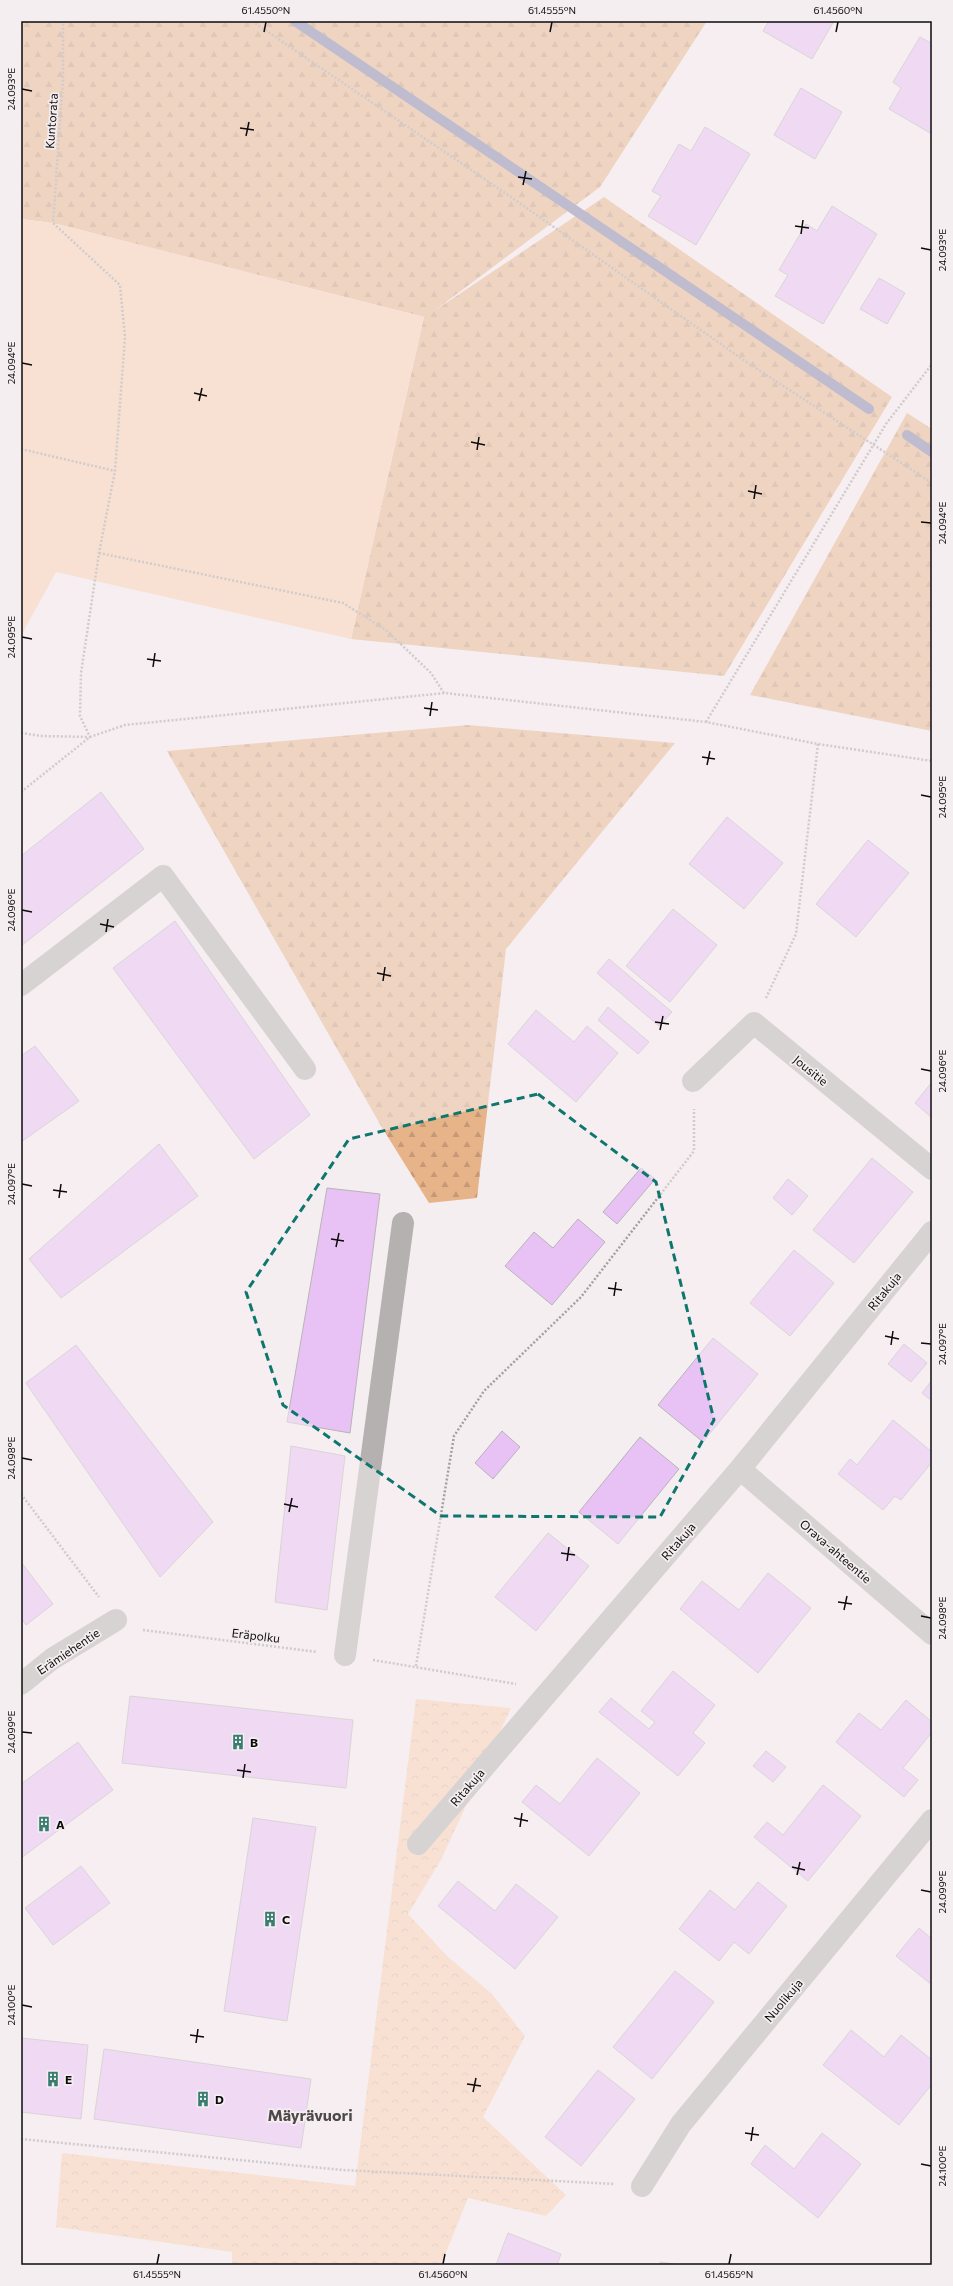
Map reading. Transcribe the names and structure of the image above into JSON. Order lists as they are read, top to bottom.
{
  "streets": {
    "street": [
      "Jousitie",
      "Ritakuja",
      "Orava-ahteentie",
      "Erämiehentie",
      "Nuolikuja"
    ],
    "path": ["Kuntorata", "Eräpolku"]
  },
  "crossings": [
    ["Ritakuja", "Orava-ahteentie"],
    ["Ritakuja", "Eräpolku"],
    ["Eräpolku", "Erämiehentie"]
  ],
  "districts": ["Mäyrävuori"],
  "places": {
    "building": [
      "B",
      "A",
      "C",
      "E",
      "D"
    ]
  },
  "coordinates": [
    "61.4550°N",
    "61.4555°N",
    "61.4560°N",
    "24.093°E",
    "24.094°E",
    "24.095°E",
    "24.096°E",
    "24.097°E",
    "24.098°E",
    "24.099°E",
    "24.100°E",
    "61.4565°N"
  ]
}
